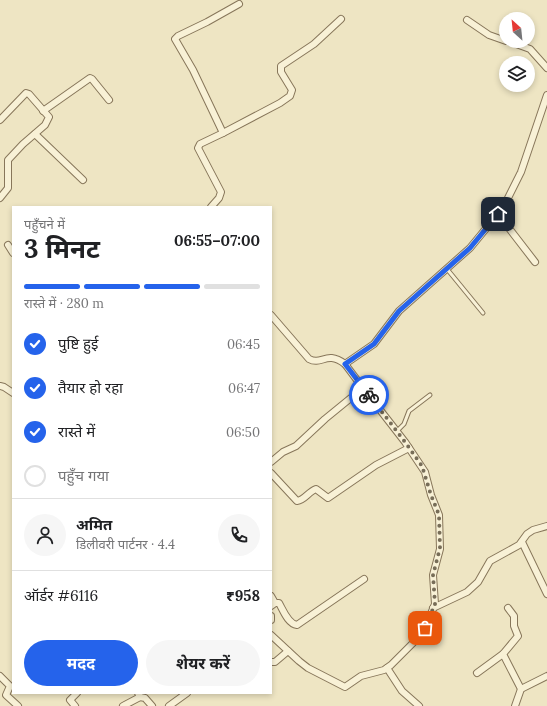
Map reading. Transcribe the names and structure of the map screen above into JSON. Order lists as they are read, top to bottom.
{
  "north": "top left",
  "page": {
    "heading": ["3 मिनट", "पहुँचने में", "06:55–07:00"],
    "panel": [
      "अमित",
      "डिलीवरी पार्टनर · 4.4",
      "ऑर्डर #6116",
      "₹958"
    ],
    "bar": "रास्ते में · 280 m",
    "list": [
      ["पुष्टि हुई", "06:45"],
      ["तैयार हो रहा", "06:47"],
      ["रास्ते में", "06:50"],
      "पहुँच गया"
    ],
    "buttons": ["मदद", "शेयर करें"]
  }
}
